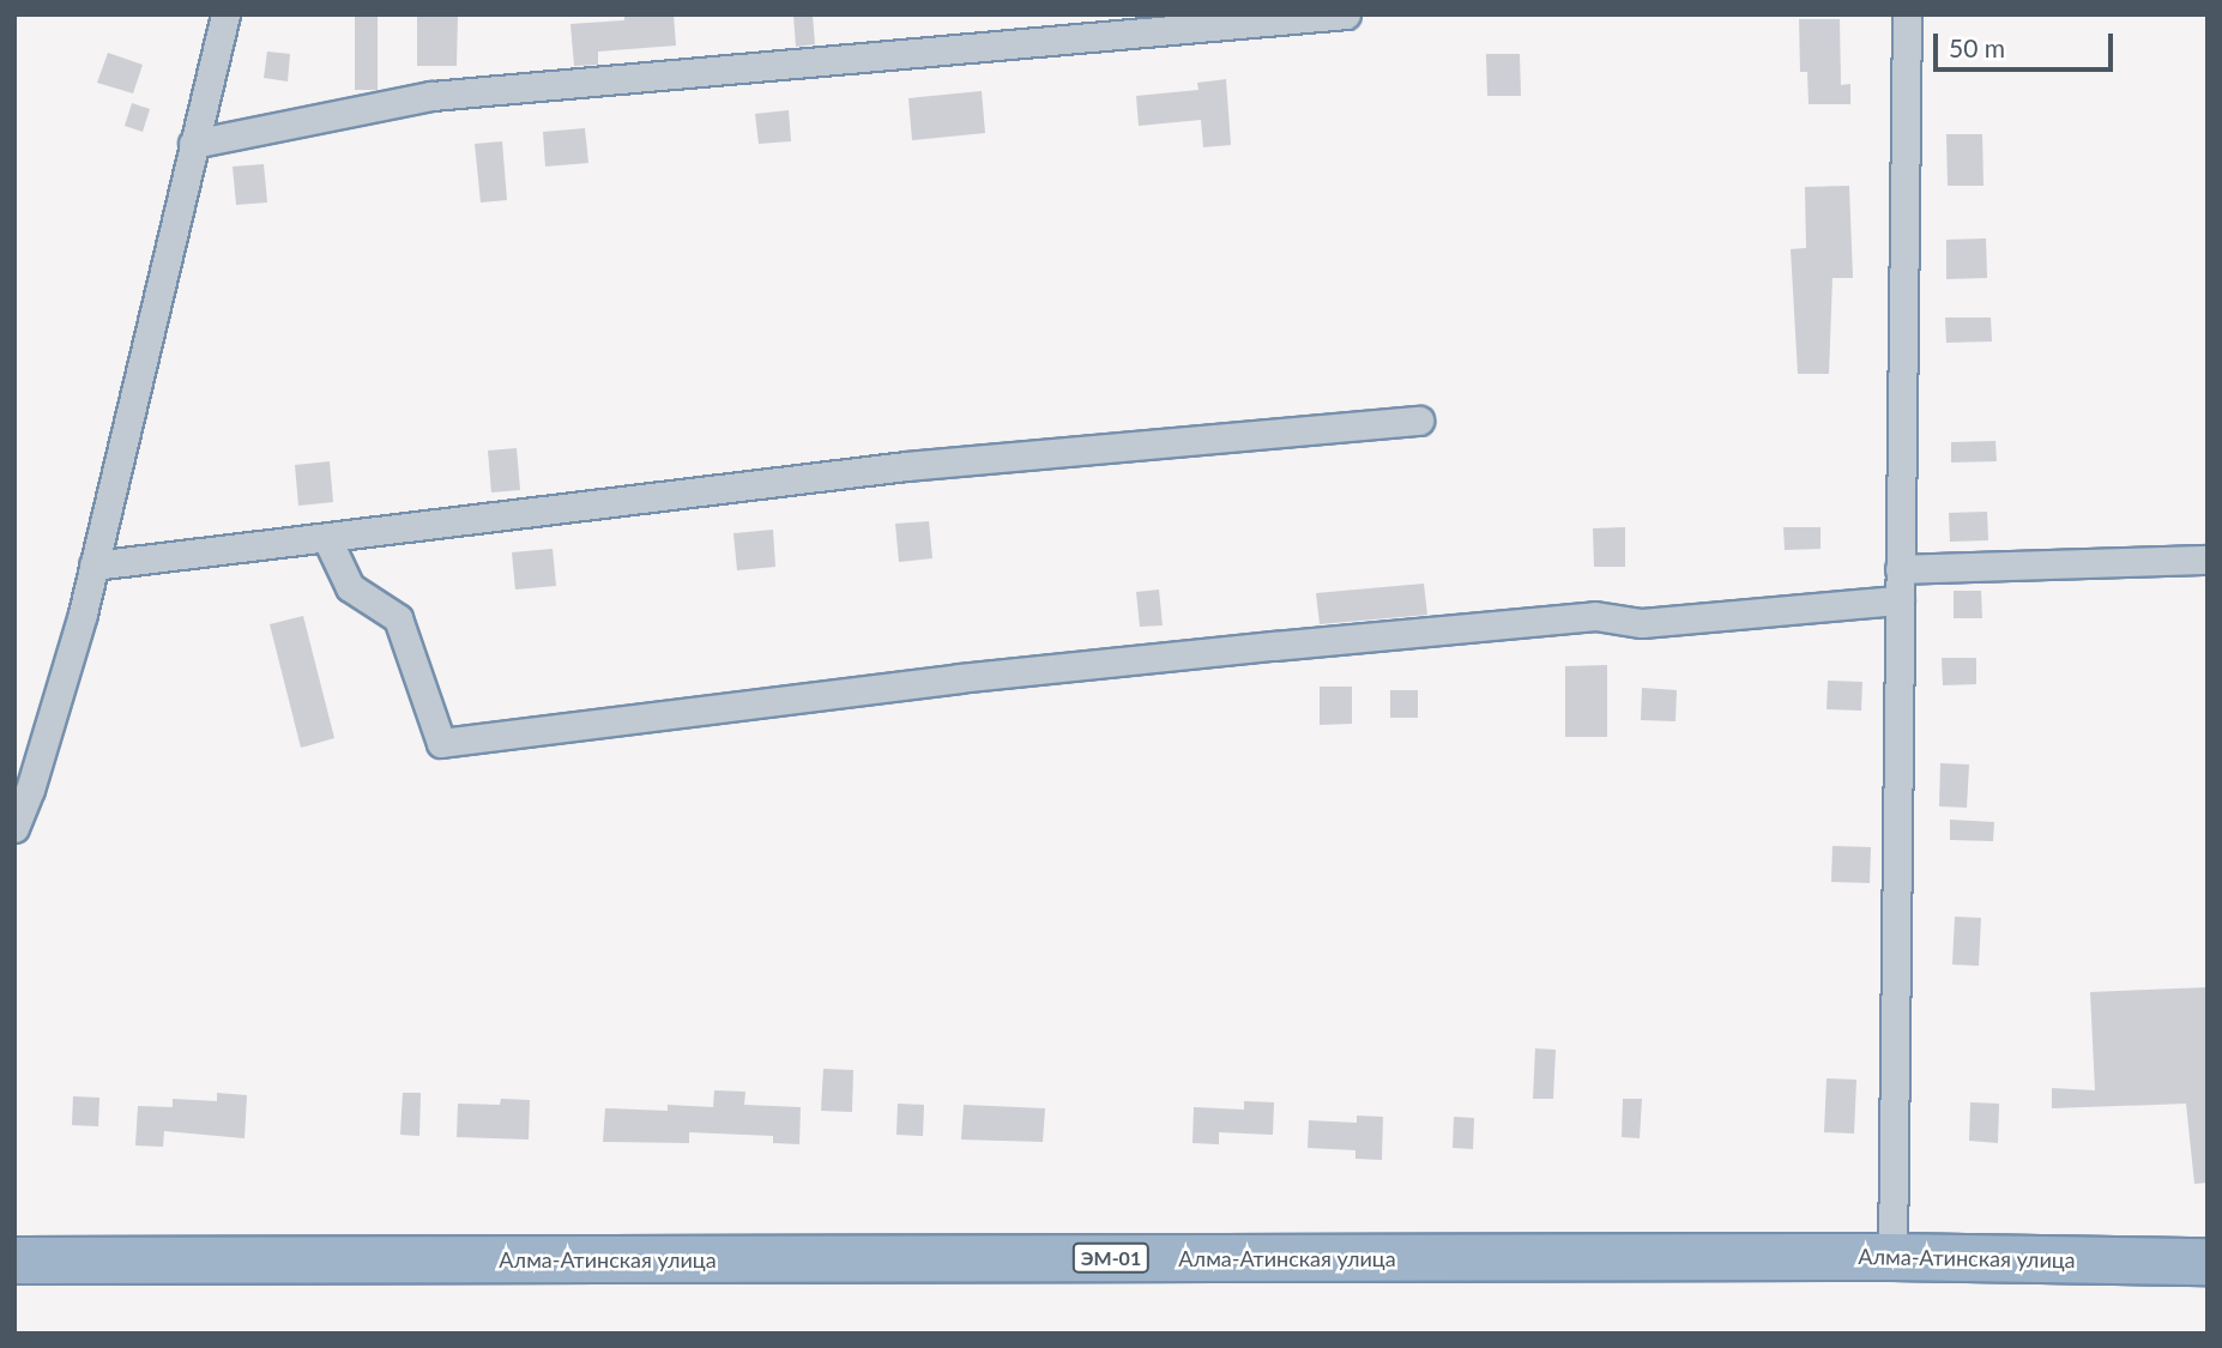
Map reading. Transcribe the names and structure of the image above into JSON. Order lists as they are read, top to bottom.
{
  "streets": {
    "highway": ["ЭМ-01", "Алма-Атинская улица"]
  },
  "scale_bar": "50 m"
}
